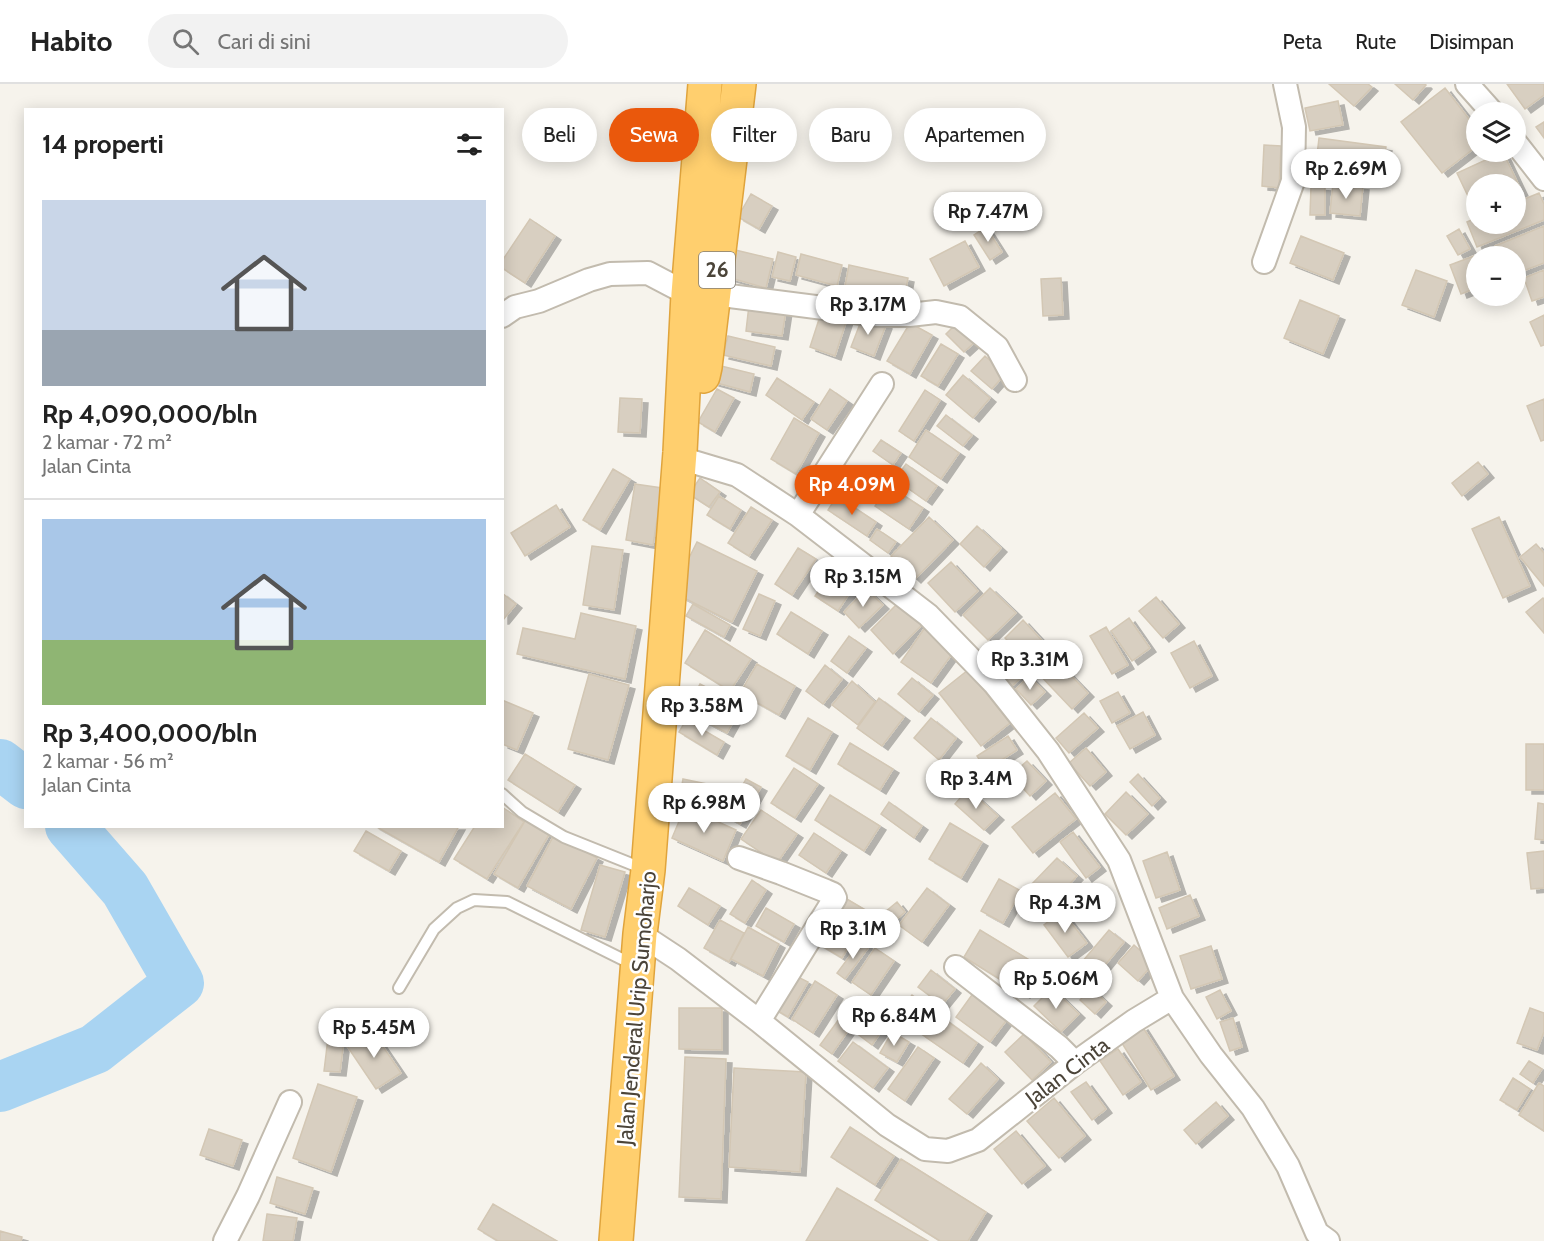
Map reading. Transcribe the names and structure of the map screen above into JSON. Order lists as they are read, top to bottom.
{
  "streets": {
    "highway": ["26", "Jalan Jenderal Urip Sumoharjo"],
    "street": ["Jalan Cinta"]
  },
  "crossings": [
    ["Jalan Jenderal Urip Sumoharjo", "Jalan Cinta"]
  ],
  "page": {
    "header": "Habito",
    "search": "Cari di sini",
    "nav": ["Peta", "Rute", "Disimpan"],
    "map_buttons": ["+", "−"],
    "chip": [
      "Beli",
      "Sewa",
      "Filter",
      "Baru",
      "Apartemen"
    ],
    "heading": "14 properti",
    "price": [
      "Rp 2.69M",
      "Rp 7.47M",
      "Rp 3.17M",
      "Rp 4.09M",
      "Rp 3.15M",
      "Rp 3.31M",
      "Rp 3.58M",
      "Rp 3.4M",
      "Rp 6.98M",
      "Rp 4.3M",
      "Rp 3.1M",
      "Rp 5.06M",
      "Rp 6.84M",
      "Rp 5.45M"
    ],
    "list": [
      {
        "name": "Rp 4,090,000/bln",
        "note": "2 kamar · 72 m² · Jalan Cinta"
      },
      {
        "name": "Rp 3,400,000/bln",
        "note": "2 kamar · 56 m² · Jalan Cinta"
      }
    ]
  }
}
